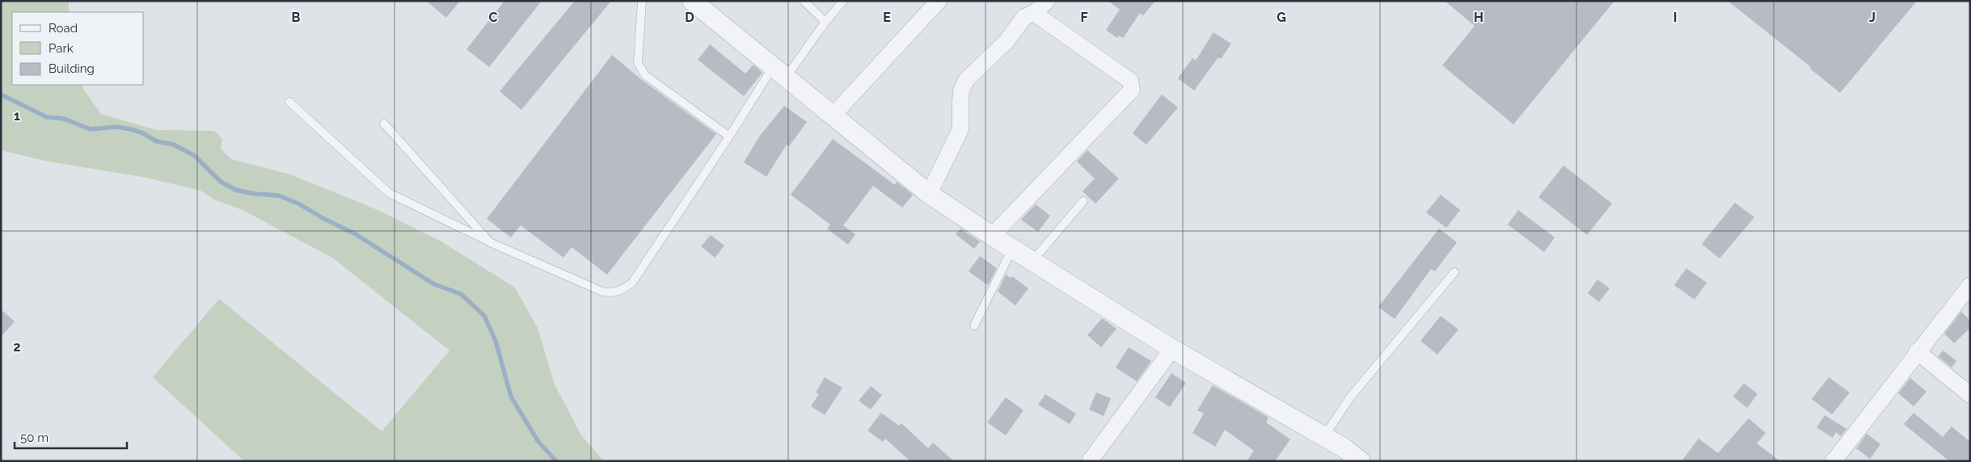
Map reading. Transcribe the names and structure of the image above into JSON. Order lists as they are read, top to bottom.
{
  "legend": ["Road", "Park", "Building"],
  "scale_bar": "50 m",
  "grid": {
    "columns": [
      "B",
      "C",
      "D",
      "E",
      "F",
      "G",
      "H",
      "I",
      "J"
    ],
    "rows": ["1", "2"]
  }
}
